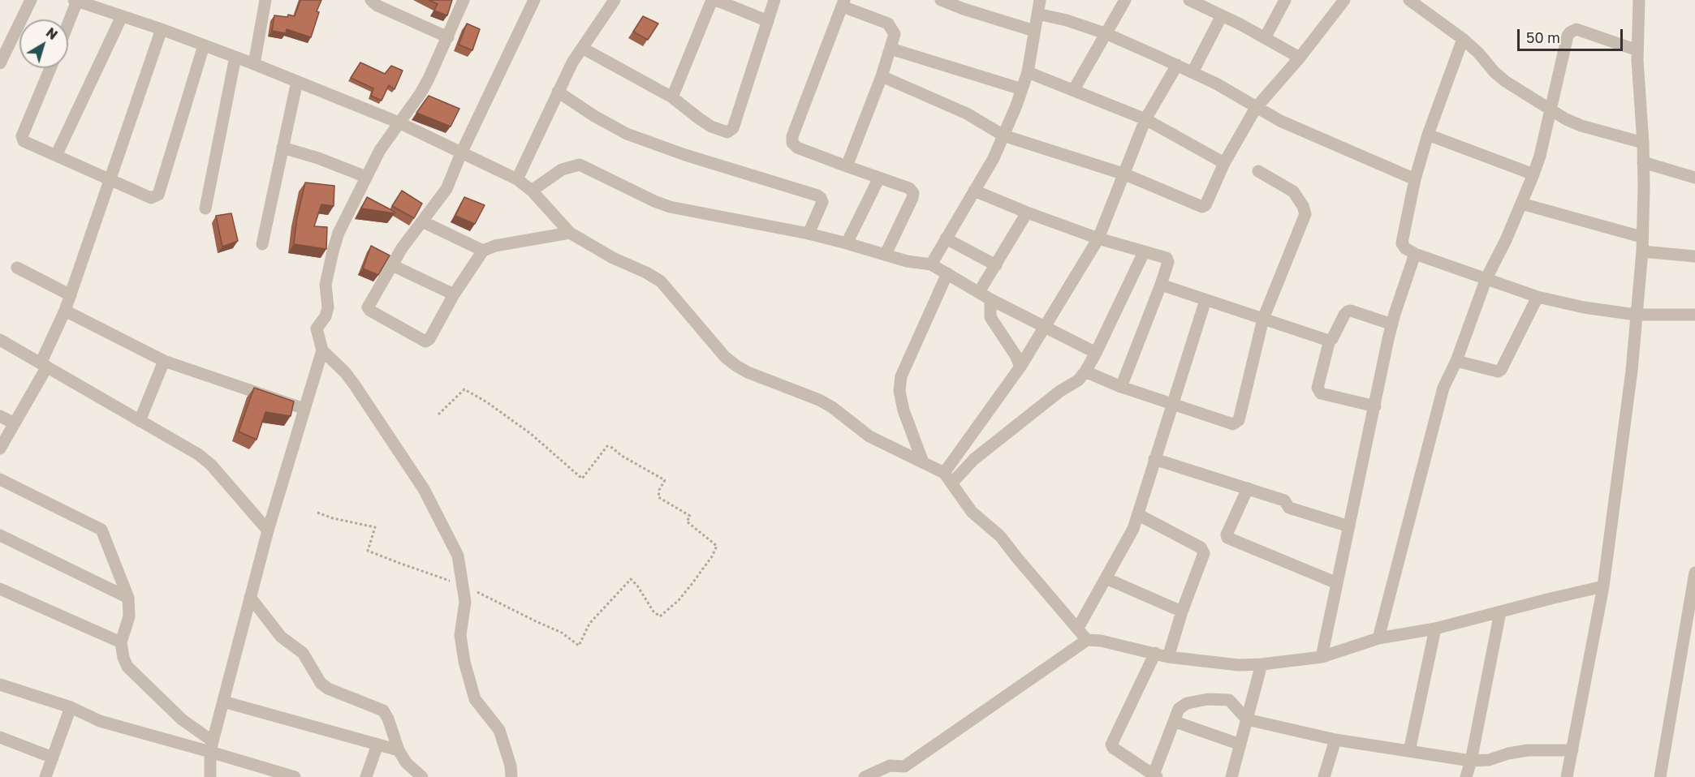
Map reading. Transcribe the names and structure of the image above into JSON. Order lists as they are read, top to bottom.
{
  "scale_bar": "50 m",
  "north": "top right"
}
